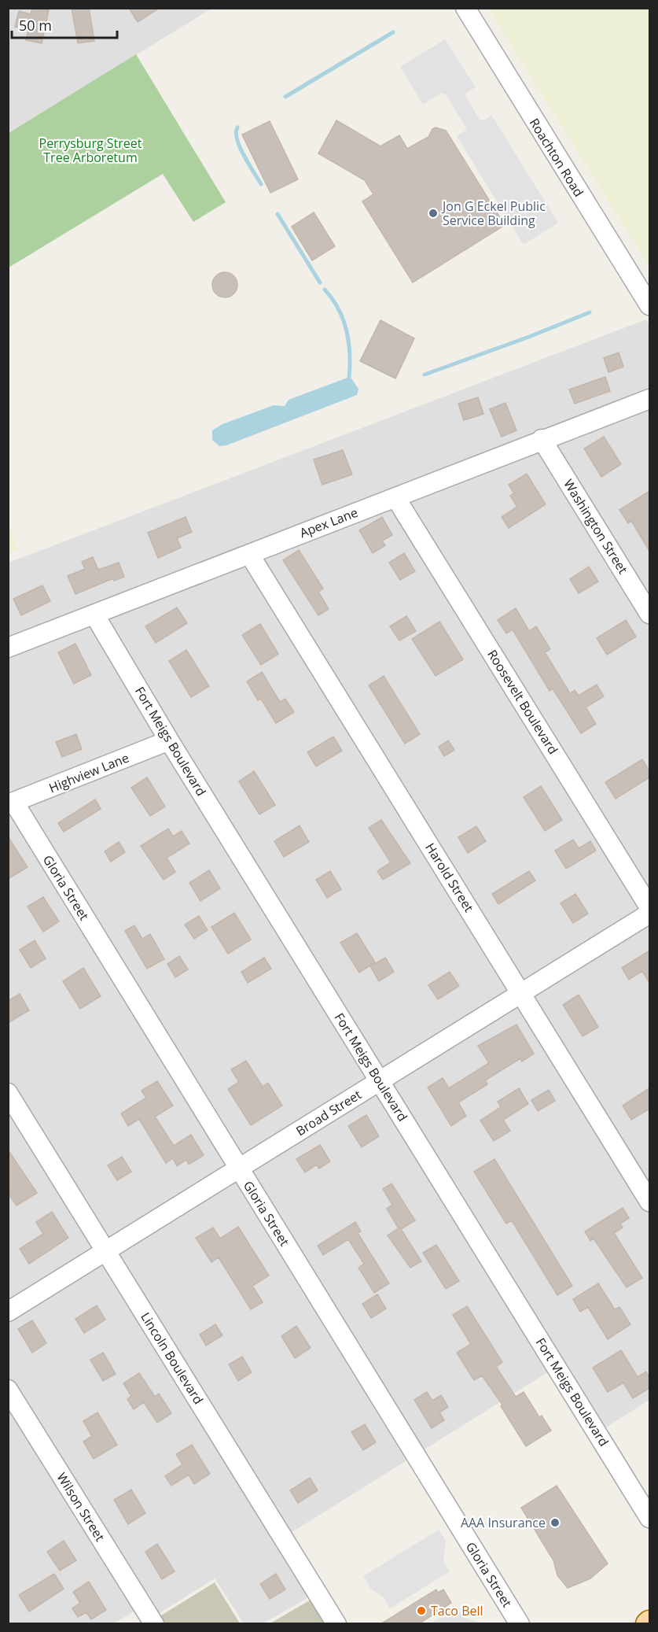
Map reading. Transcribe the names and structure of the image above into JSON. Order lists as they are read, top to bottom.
{
  "streets": {
    "street": [
      "Roachton Road",
      "Apex Lane",
      "Washington Street",
      "Roosevelt Boulevard",
      "Fort Meigs Boulevard",
      "Highview Lane",
      "Harold Street",
      "Gloria Street",
      "Broad Street",
      "Lincoln Boulevard",
      "Wilson Street"
    ]
  },
  "crossings": [
    ["Apex Lane", "Washington Street"],
    ["Apex Lane", "Roosevelt Boulevard"],
    ["Apex Lane", "Fort Meigs Boulevard"],
    ["Apex Lane", "Harold Street"],
    ["Fort Meigs Boulevard", "Highview Lane"],
    ["Fort Meigs Boulevard", "Broad Street"],
    ["Highview Lane", "Gloria Street"],
    ["Harold Street", "Broad Street"],
    ["Gloria Street", "Broad Street"],
    ["Broad Street", "Lincoln Boulevard"]
  ],
  "parks": ["Perrysburg Street Tree Arboretum"],
  "places": ["Jon G Eckel Public Service Building", "AAA Insurance", "Taco Bell"],
  "scale_bar": "50 m"
}
